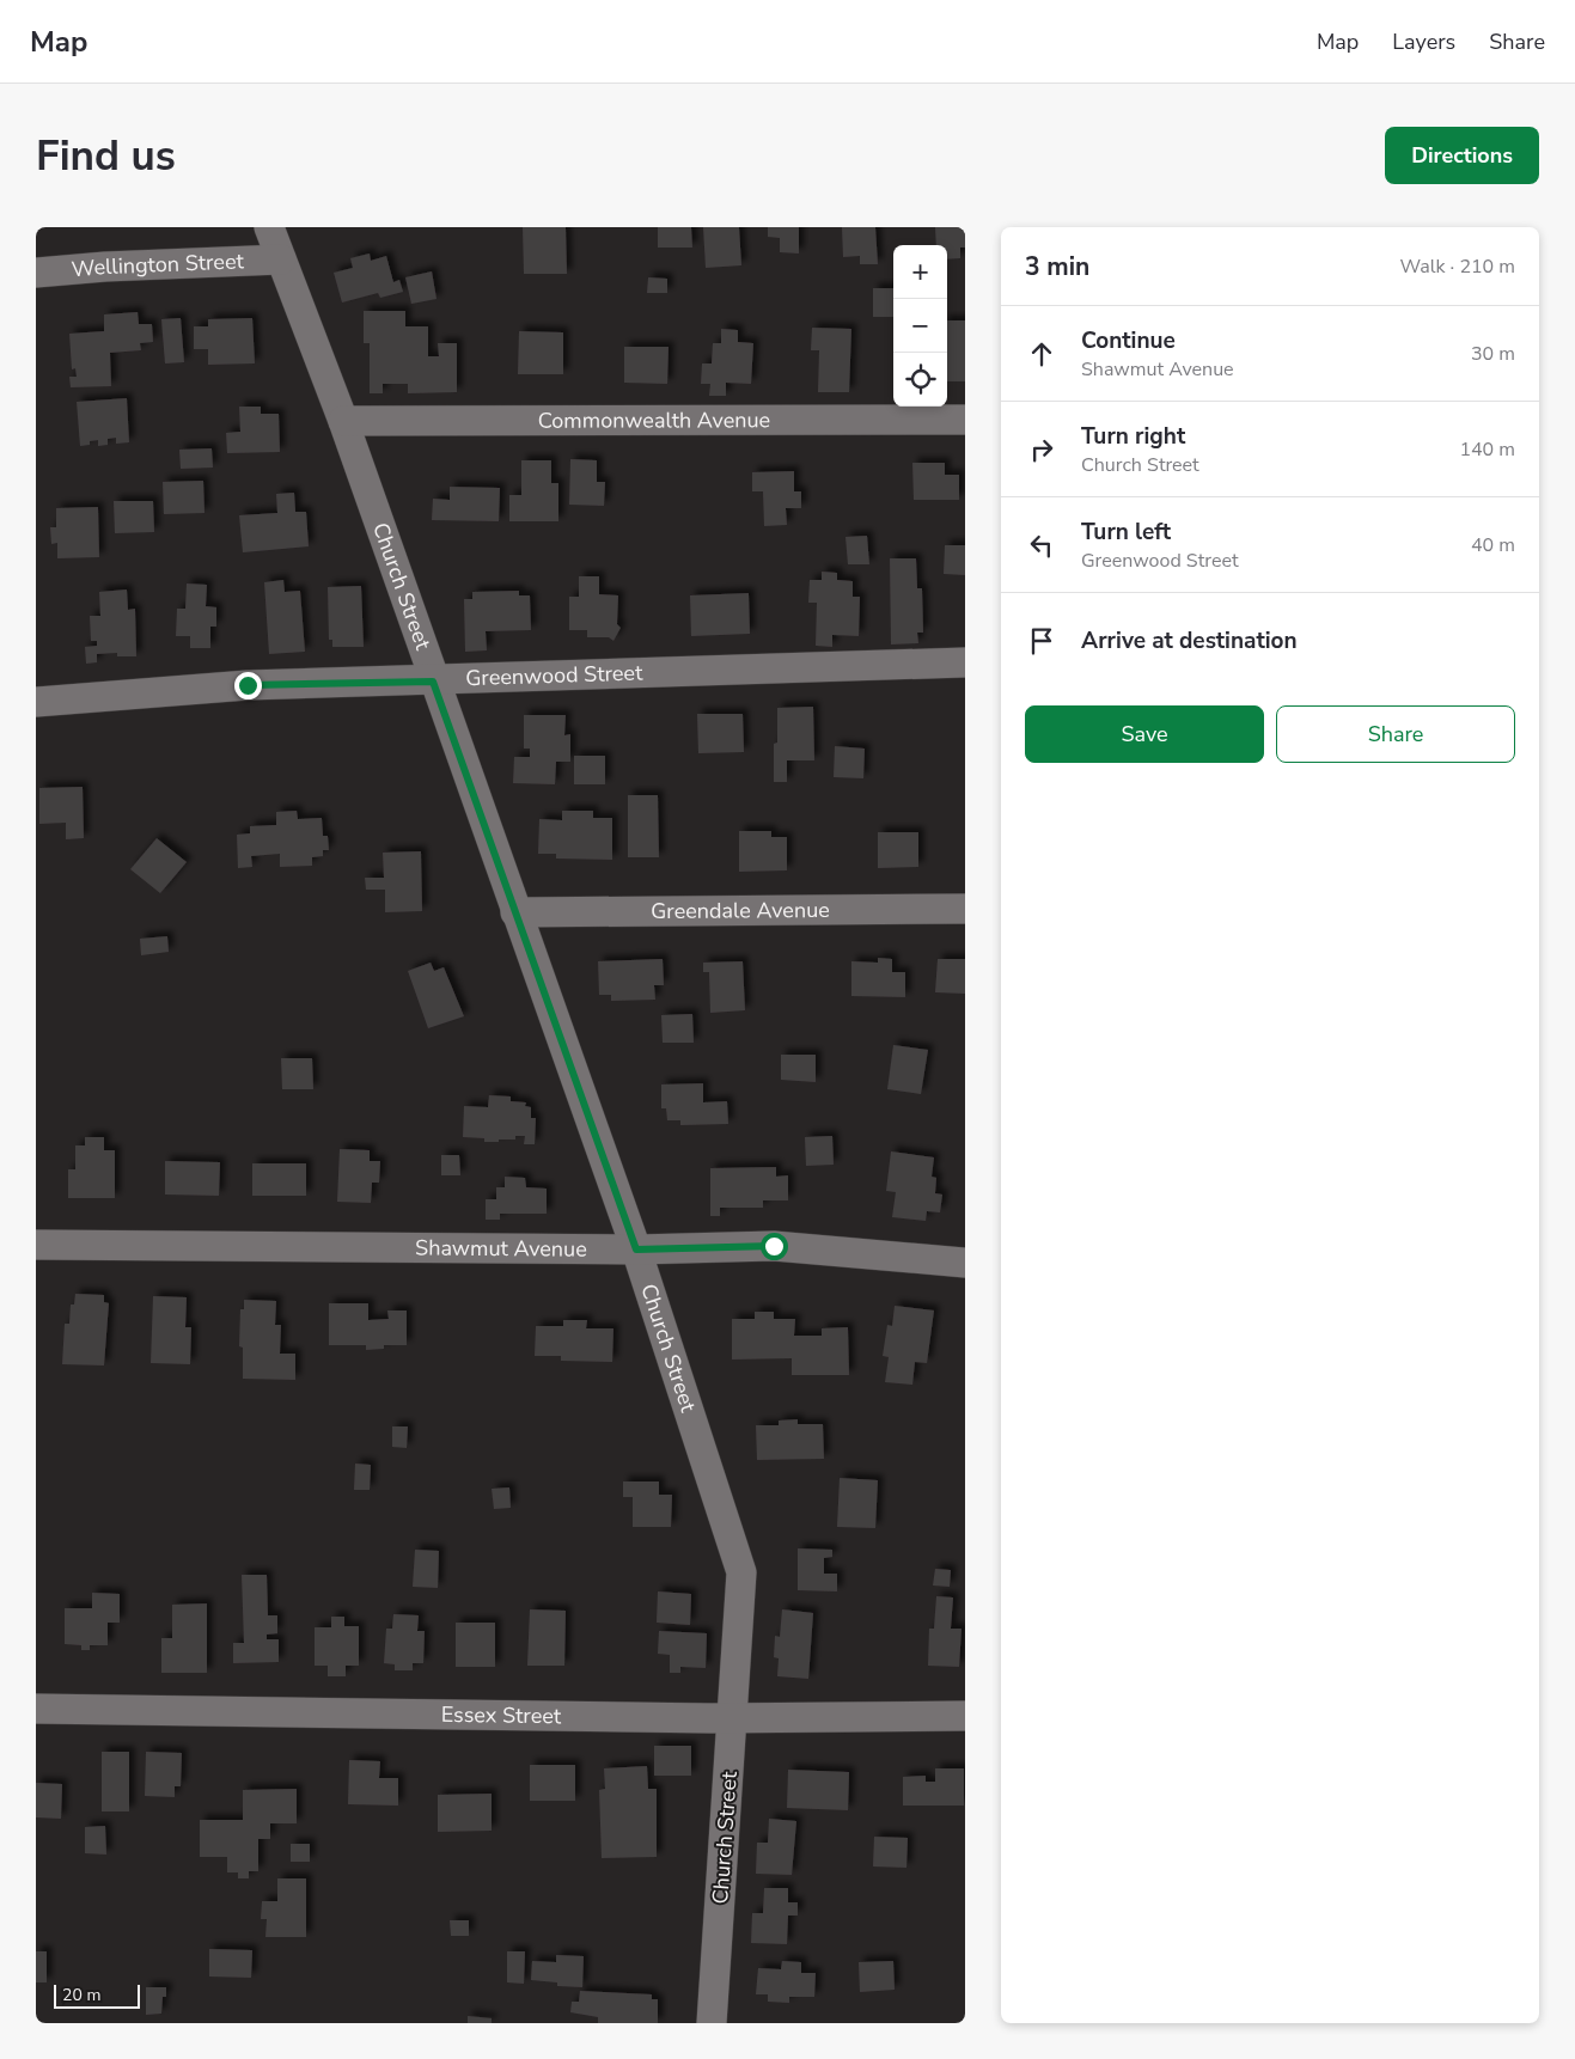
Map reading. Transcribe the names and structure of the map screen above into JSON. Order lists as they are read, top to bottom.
{
  "streets": {
    "street": [
      "Wellington Street",
      "Commonwealth Avenue",
      "Church Street",
      "Greenwood Street",
      "Greendale Avenue",
      "Shawmut Avenue",
      "Essex Street"
    ]
  },
  "crossings": [
    ["Wellington Street", "Church Street"],
    ["Commonwealth Avenue", "Church Street"],
    ["Church Street", "Greenwood Street"],
    ["Church Street", "Greendale Avenue"],
    ["Church Street", "Shawmut Avenue"],
    ["Church Street", "Essex Street"]
  ],
  "scale_bar": "20 m",
  "page": {
    "header": "Map",
    "nav": ["Map", "Layers", "Share"],
    "buttons": [
      "Directions",
      ["Save", "Share"]
    ],
    "title": "Find us",
    "heading": ["3 min", "Walk · 210 m"],
    "map_buttons": ["+", "−"],
    "list": [
      ["Continue", "Shawmut Avenue", "30 m"],
      ["Turn right", "Church Street", "140 m"],
      ["Turn left", "Greenwood Street", "40 m"],
      "Arrive at destination"
    ],
    "scale": "20 m"
  }
}
